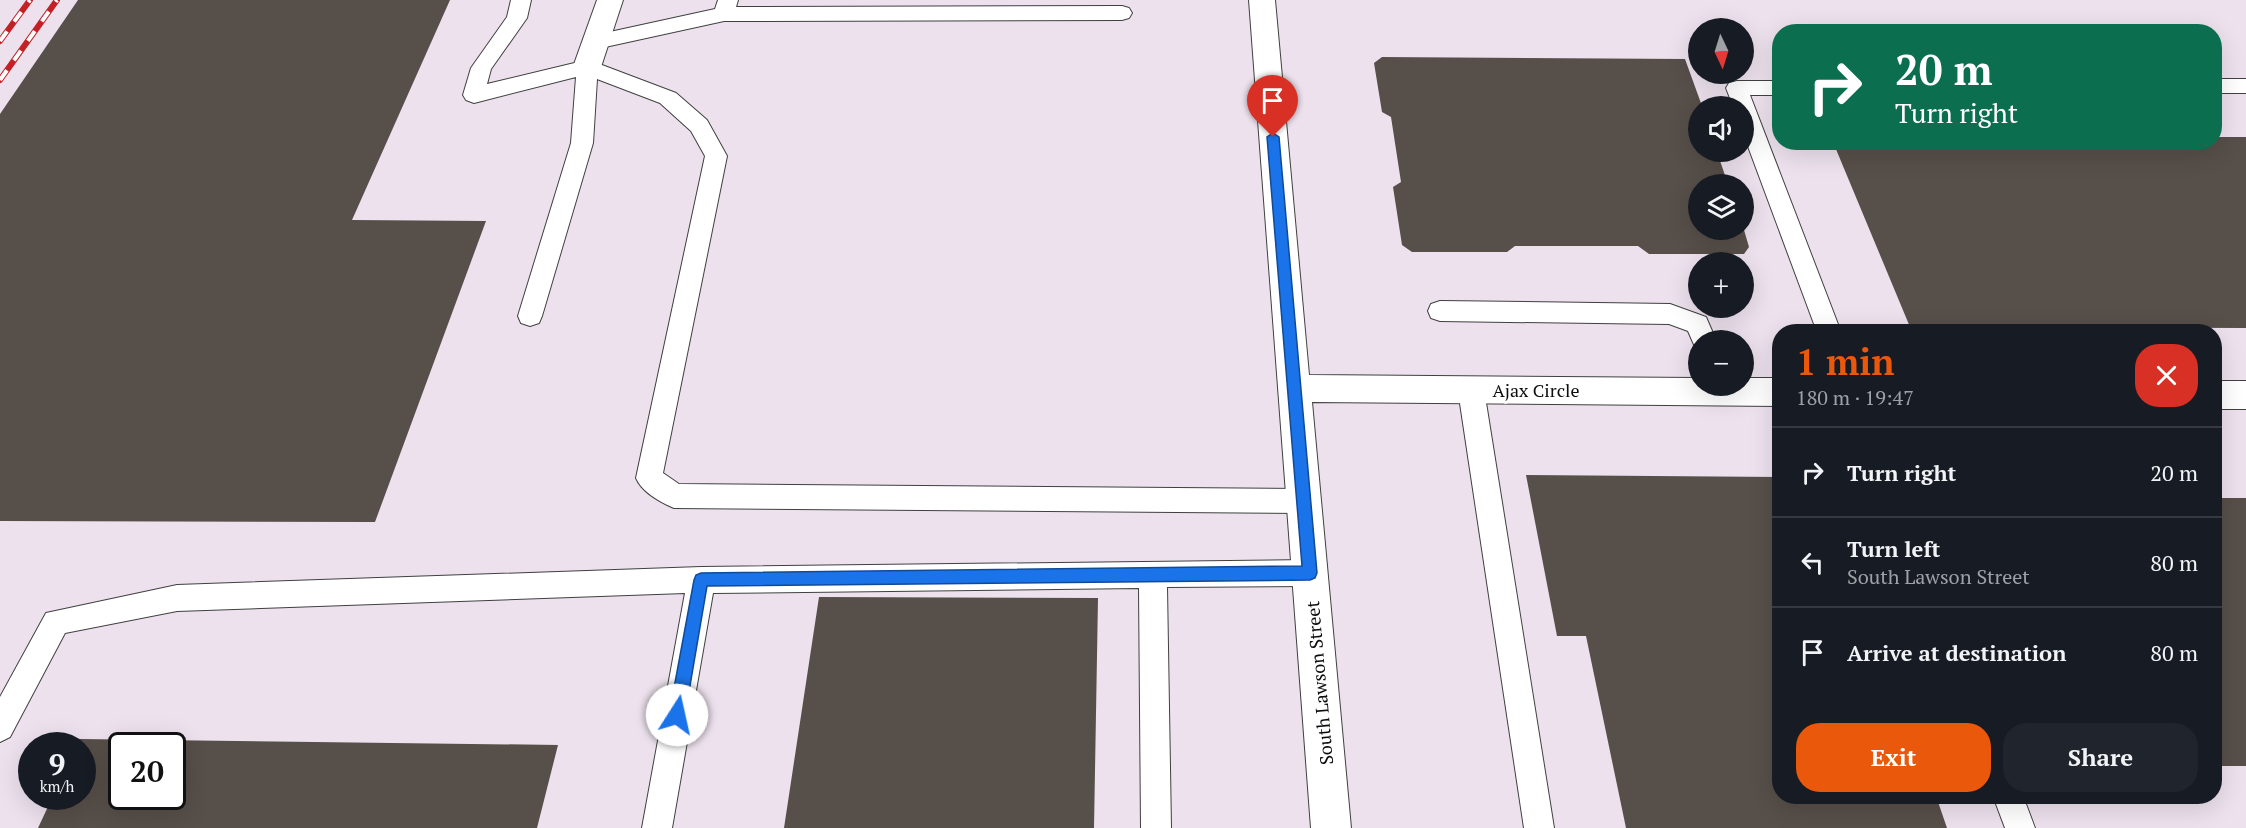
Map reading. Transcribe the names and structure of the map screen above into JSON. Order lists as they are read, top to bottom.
{
  "streets": {
    "street": ["Ajax Circle", "South Lawson Street"]
  },
  "crossings": [
    ["Ajax Circle", "South Lawson Street"]
  ],
  "north": "bottom",
  "page": {
    "map_buttons": ["+", "−"],
    "turn": ["20 m", "Turn right"],
    "heading": ["1 min", "180 m · 19:47"],
    "list": [
      {
        "name": "Turn right",
        "value": "20 m"
      },
      {
        "name": "Turn left",
        "note": "South Lawson Street",
        "value": "80 m"
      },
      {
        "name": "Arrive at destination",
        "value": "80 m"
      }
    ],
    "buttons": ["Exit", "Share"],
    "speed": "9 km/h",
    "limit": "20"
  }
}
